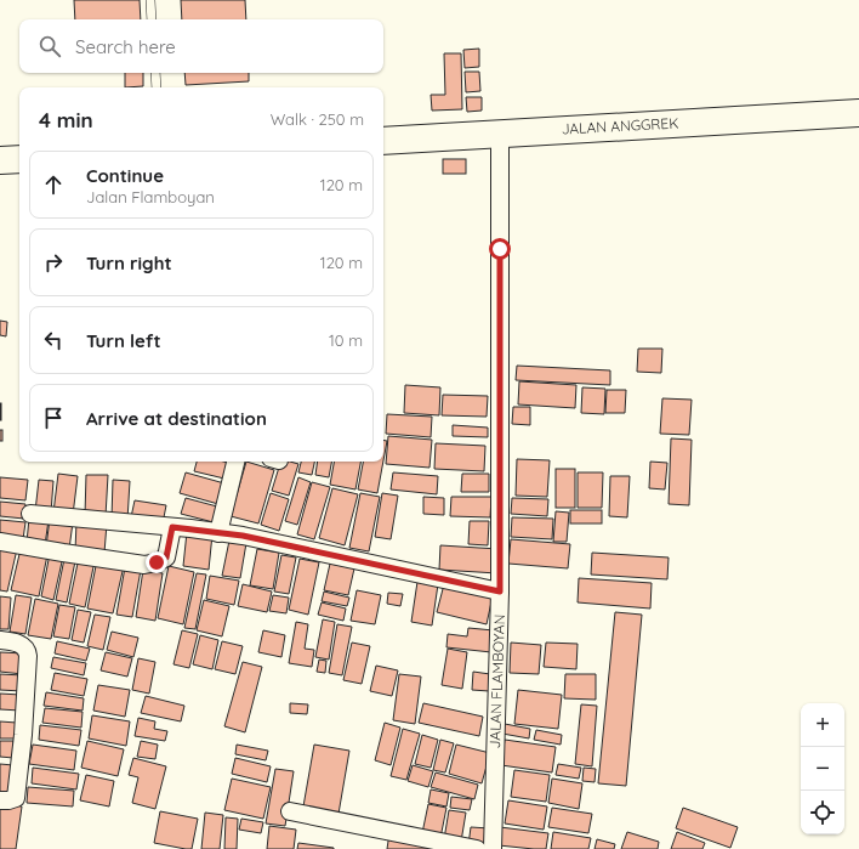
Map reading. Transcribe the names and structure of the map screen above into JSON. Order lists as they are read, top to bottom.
{
  "streets": {
    "highway": ["JALAN ANGGREK"],
    "street": ["JALAN FLAMBOYAN"]
  },
  "crossings": [
    ["JALAN ANGGREK", "JALAN FLAMBOYAN"]
  ],
  "page": {
    "search": "Search here",
    "heading": ["4 min", "Walk · 250 m"],
    "list": [
      ["Continue", "Jalan Flamboyan", "120 m"],
      ["Turn right", "120 m"],
      ["Turn left", "10 m"],
      "Arrive at destination"
    ],
    "map_buttons": ["+", "−"]
  }
}
